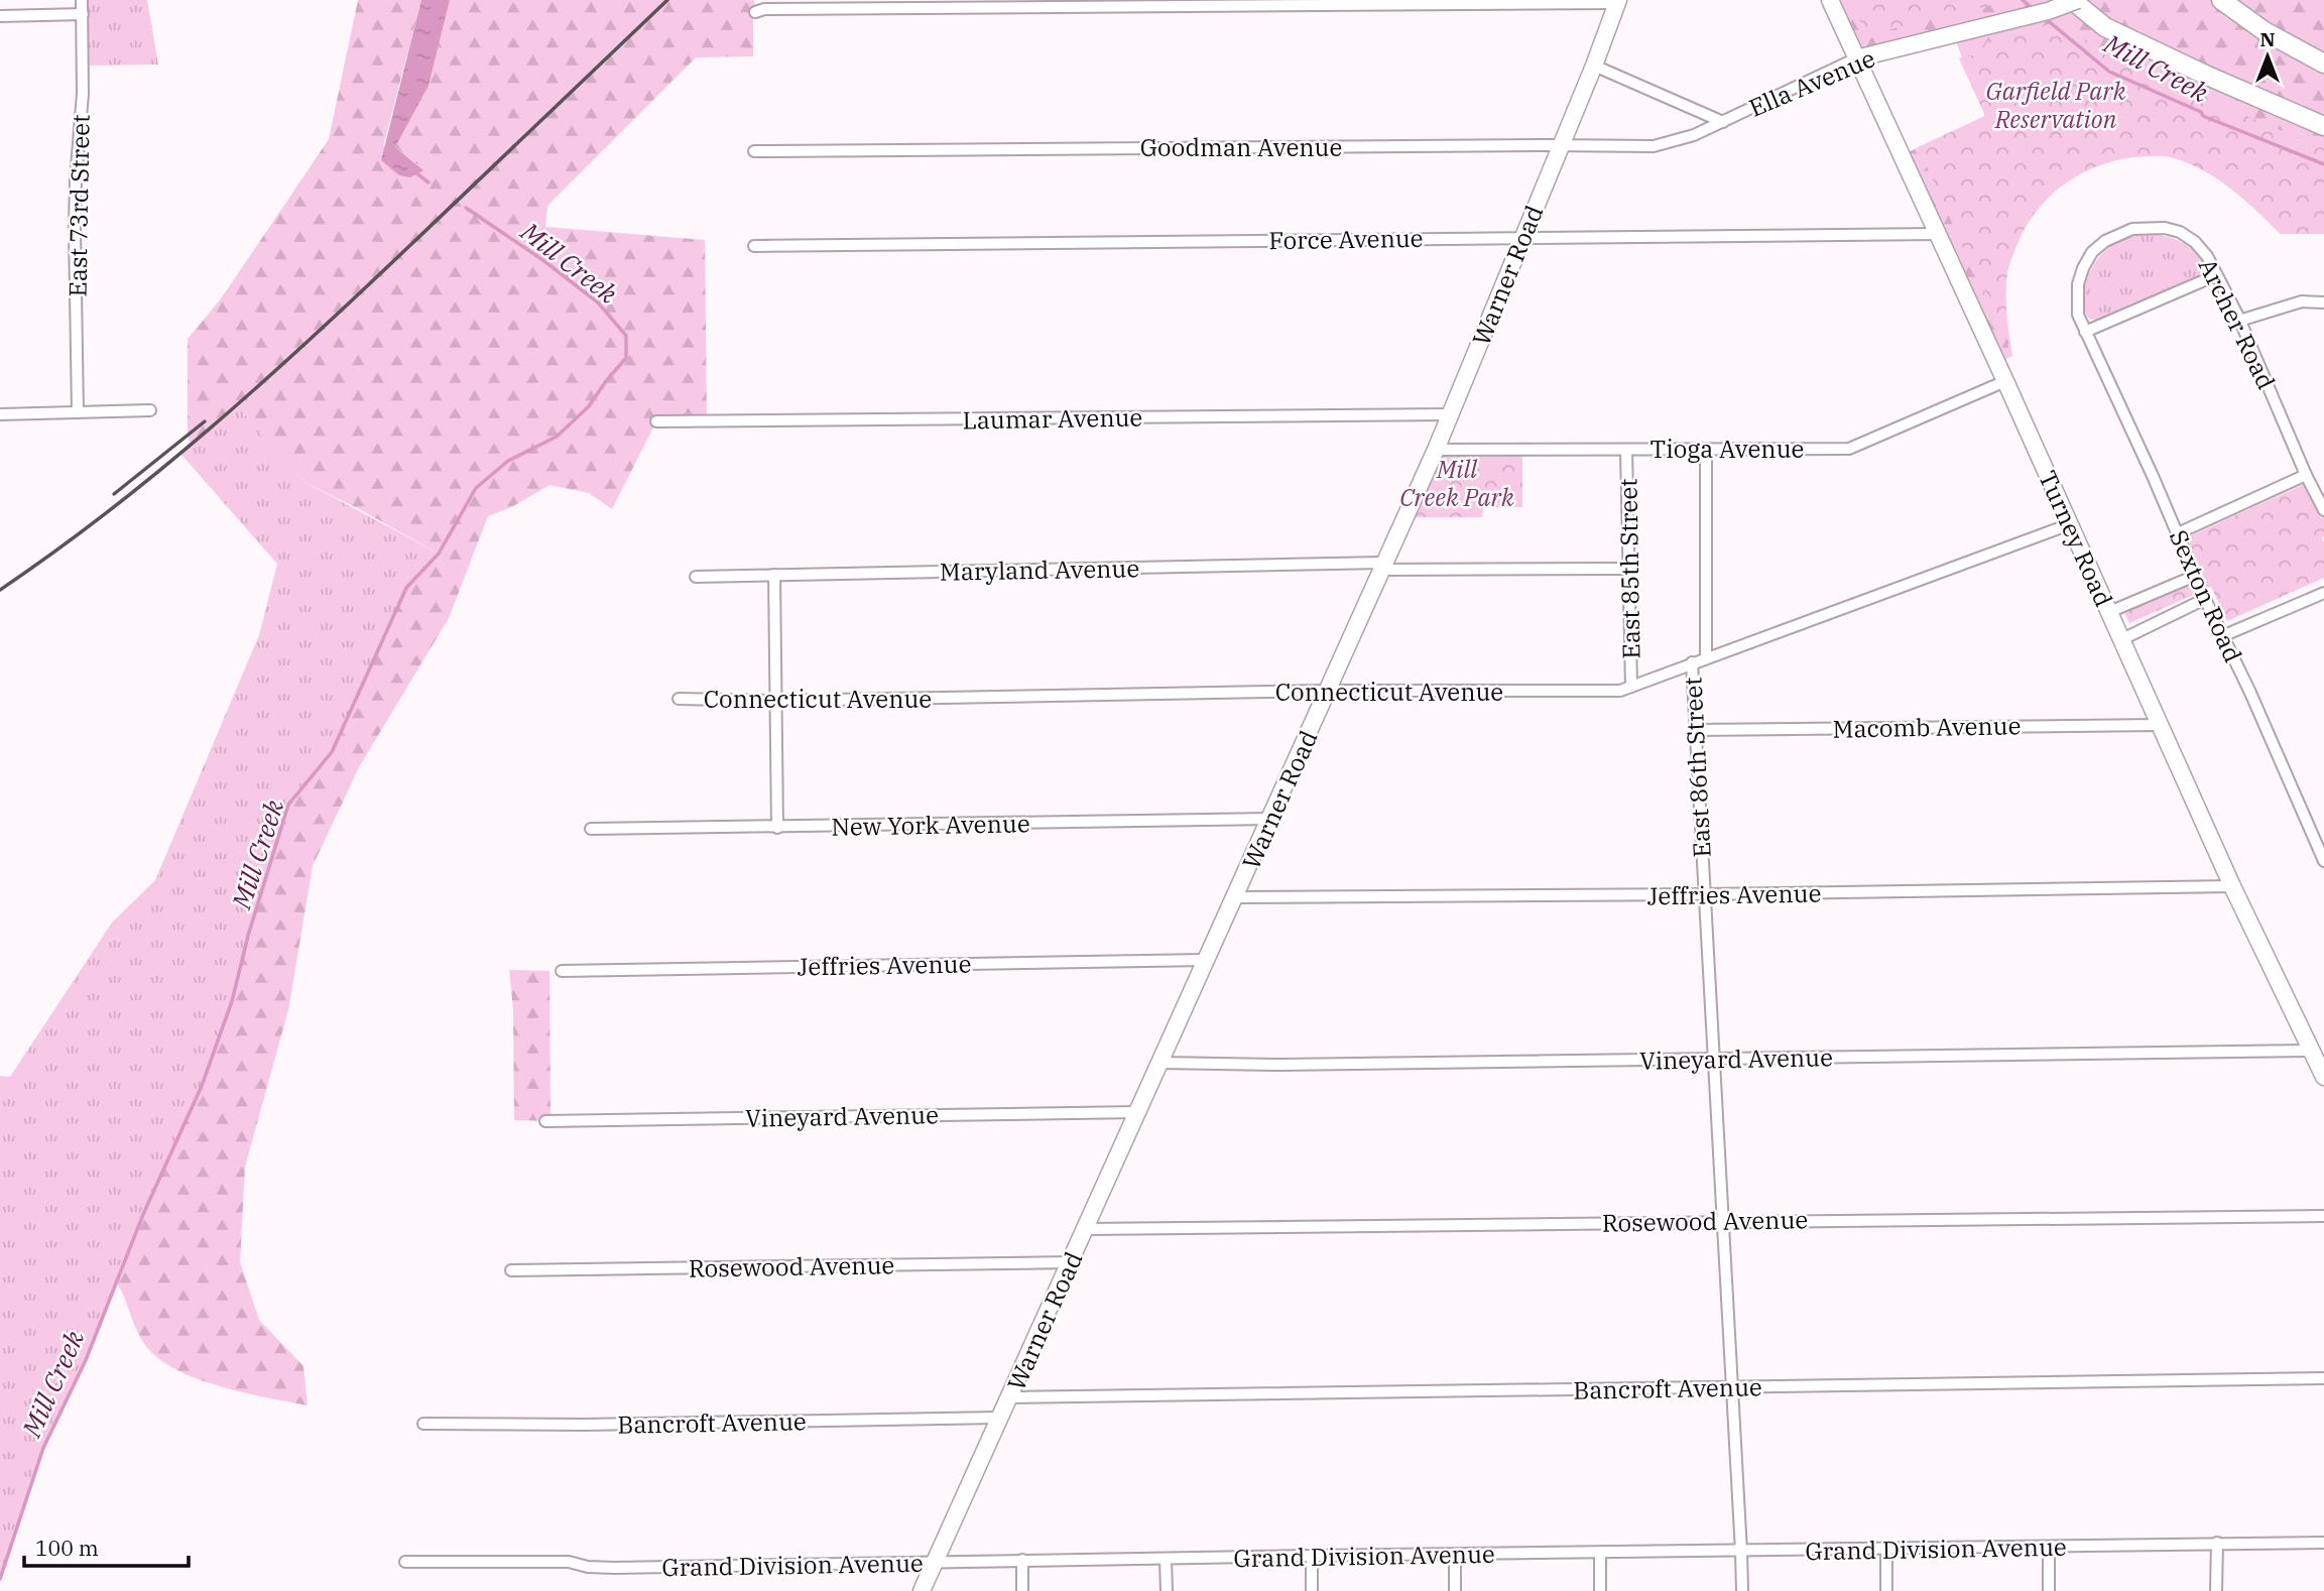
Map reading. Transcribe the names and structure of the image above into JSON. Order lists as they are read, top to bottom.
{
  "streets": {
    "main road": ["Ella Avenue", "Warner Road", "Turney Road"],
    "street": [
      "Goodman Avenue",
      "East 73rd Street",
      "Force Avenue",
      "Archer Road",
      "Laumar Avenue",
      "Tioga Avenue",
      "East 85th Street",
      "Maryland Avenue",
      "Sexton Road",
      "Connecticut Avenue",
      "Macomb Avenue",
      "East 86th Street",
      "New York Avenue",
      "Jeffries Avenue",
      "Vineyard Avenue",
      "Rosewood Avenue",
      "Bancroft Avenue",
      "Grand Division Avenue"
    ]
  },
  "crossings": [
    ["Ella Avenue", "Goodman Avenue"],
    ["Ella Avenue", "Warner Road"],
    ["Ella Avenue", "Turney Road"],
    ["Goodman Avenue", "Warner Road"],
    ["Force Avenue", "Warner Road"],
    ["Force Avenue", "Turney Road"],
    ["Warner Road", "Laumar Avenue"],
    ["Warner Road", "Tioga Avenue"],
    ["Warner Road", "Maryland Avenue"],
    ["Warner Road", "Connecticut Avenue"],
    ["Warner Road", "New York Avenue"],
    ["Warner Road", "Jeffries Avenue"],
    ["Warner Road", "Vineyard Avenue"],
    ["Warner Road", "Rosewood Avenue"],
    ["Warner Road", "Bancroft Avenue"],
    ["Warner Road", "Grand Division Avenue"],
    ["Archer Road", "Sexton Road"],
    ["Tioga Avenue", "Turney Road"],
    ["Tioga Avenue", "East 85th Street"],
    ["Tioga Avenue", "East 86th Street"],
    ["Turney Road", "Connecticut Avenue"],
    ["Turney Road", "Macomb Avenue"],
    ["Turney Road", "Jeffries Avenue"],
    ["Turney Road", "Vineyard Avenue"],
    ["East 85th Street", "Maryland Avenue"],
    ["East 85th Street", "Connecticut Avenue"],
    ["Connecticut Avenue", "East 86th Street"],
    ["Macomb Avenue", "East 86th Street"],
    ["East 86th Street", "Jeffries Avenue"],
    ["East 86th Street", "Vineyard Avenue"],
    ["East 86th Street", "Rosewood Avenue"],
    ["East 86th Street", "Bancroft Avenue"],
    ["East 86th Street", "Grand Division Avenue"]
  ],
  "water": ["Mill Creek"],
  "parks": ["Garfield Park Reservation", "Mill Creek Park"],
  "scale_bar": "100 m",
  "north": "top"
}
